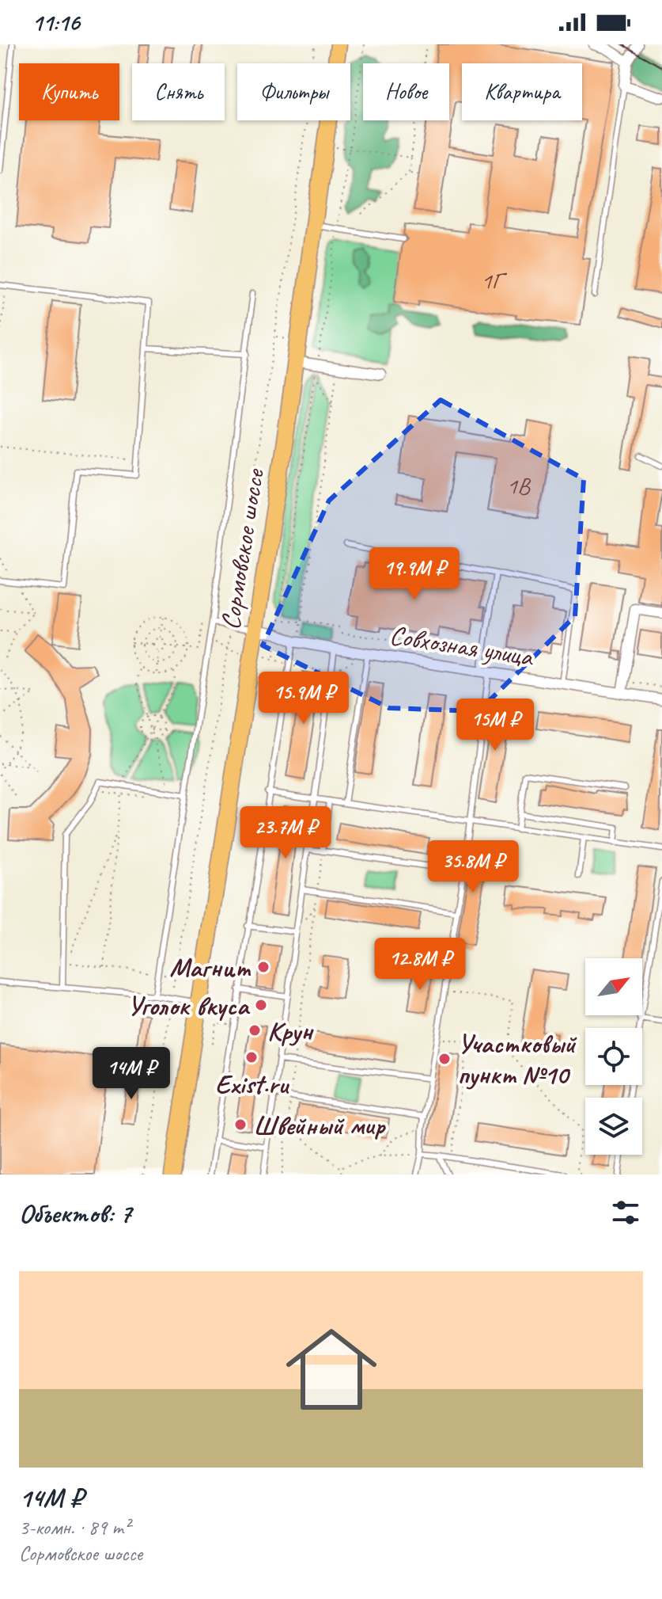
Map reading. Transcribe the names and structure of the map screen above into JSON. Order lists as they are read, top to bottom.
{
  "streets": {
    "main road": ["Сормовское шоссе"],
    "street": ["Совхозная улица"]
  },
  "crossings": [
    ["Сормовское шоссе", "Совхозная улица"]
  ],
  "places": [
    "Магнит",
    "Уголок вкуса",
    "Крун",
    "Exist.ru",
    "Участковый пункт №10",
    "Швейный мир"
  ],
  "house_numbers": ["1Г", "1В"],
  "north": "top right",
  "page": {
    "status": "11:16",
    "chip": [
      "Купить",
      "Снять",
      "Фильтры",
      "Новое",
      "Квартира"
    ],
    "price": [
      "19.9M ₽",
      "15.9M ₽",
      "15M ₽",
      "23.7M ₽",
      "35.8M ₽",
      "12.8M ₽",
      "14M ₽"
    ],
    "heading": "Объектов: 7",
    "list": [
      {
        "name": "14M ₽",
        "note": "3-комн. · 89 m² · Сормовское шоссе"
      }
    ]
  }
}
